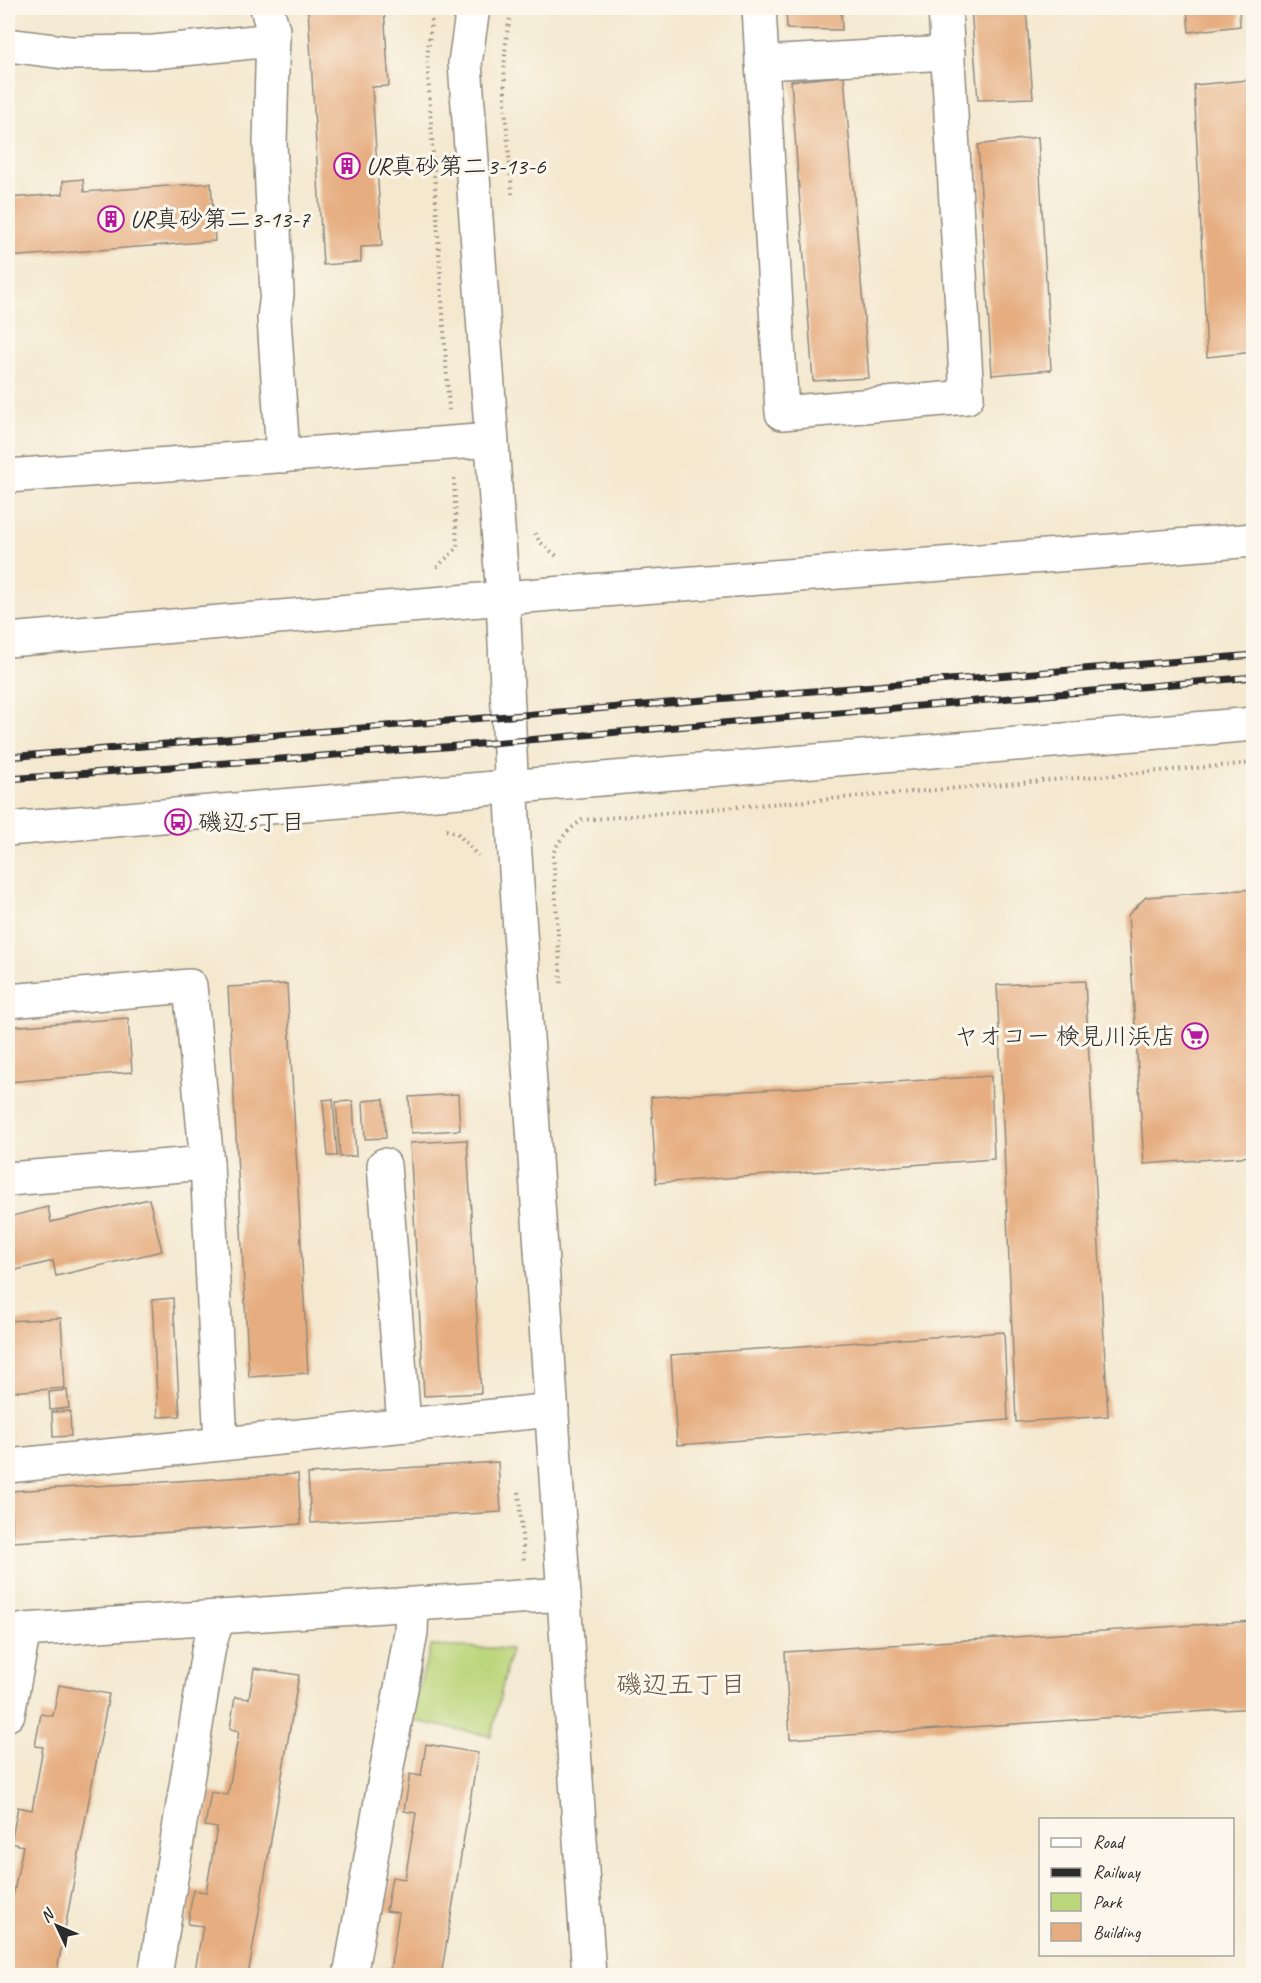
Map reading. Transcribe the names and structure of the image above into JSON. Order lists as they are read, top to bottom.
{
  "districts": ["磯辺五丁目"],
  "places": {
    "building": ["UR真砂第二3-13-6", "UR真砂第二3-13-7"],
    "bus stop": ["磯辺5丁目"],
    "supermarket": ["ヤオコー 検見川浜店"]
  },
  "legend": [
    "Road",
    "Railway",
    "Park",
    "Building"
  ],
  "north": "top left"
}
